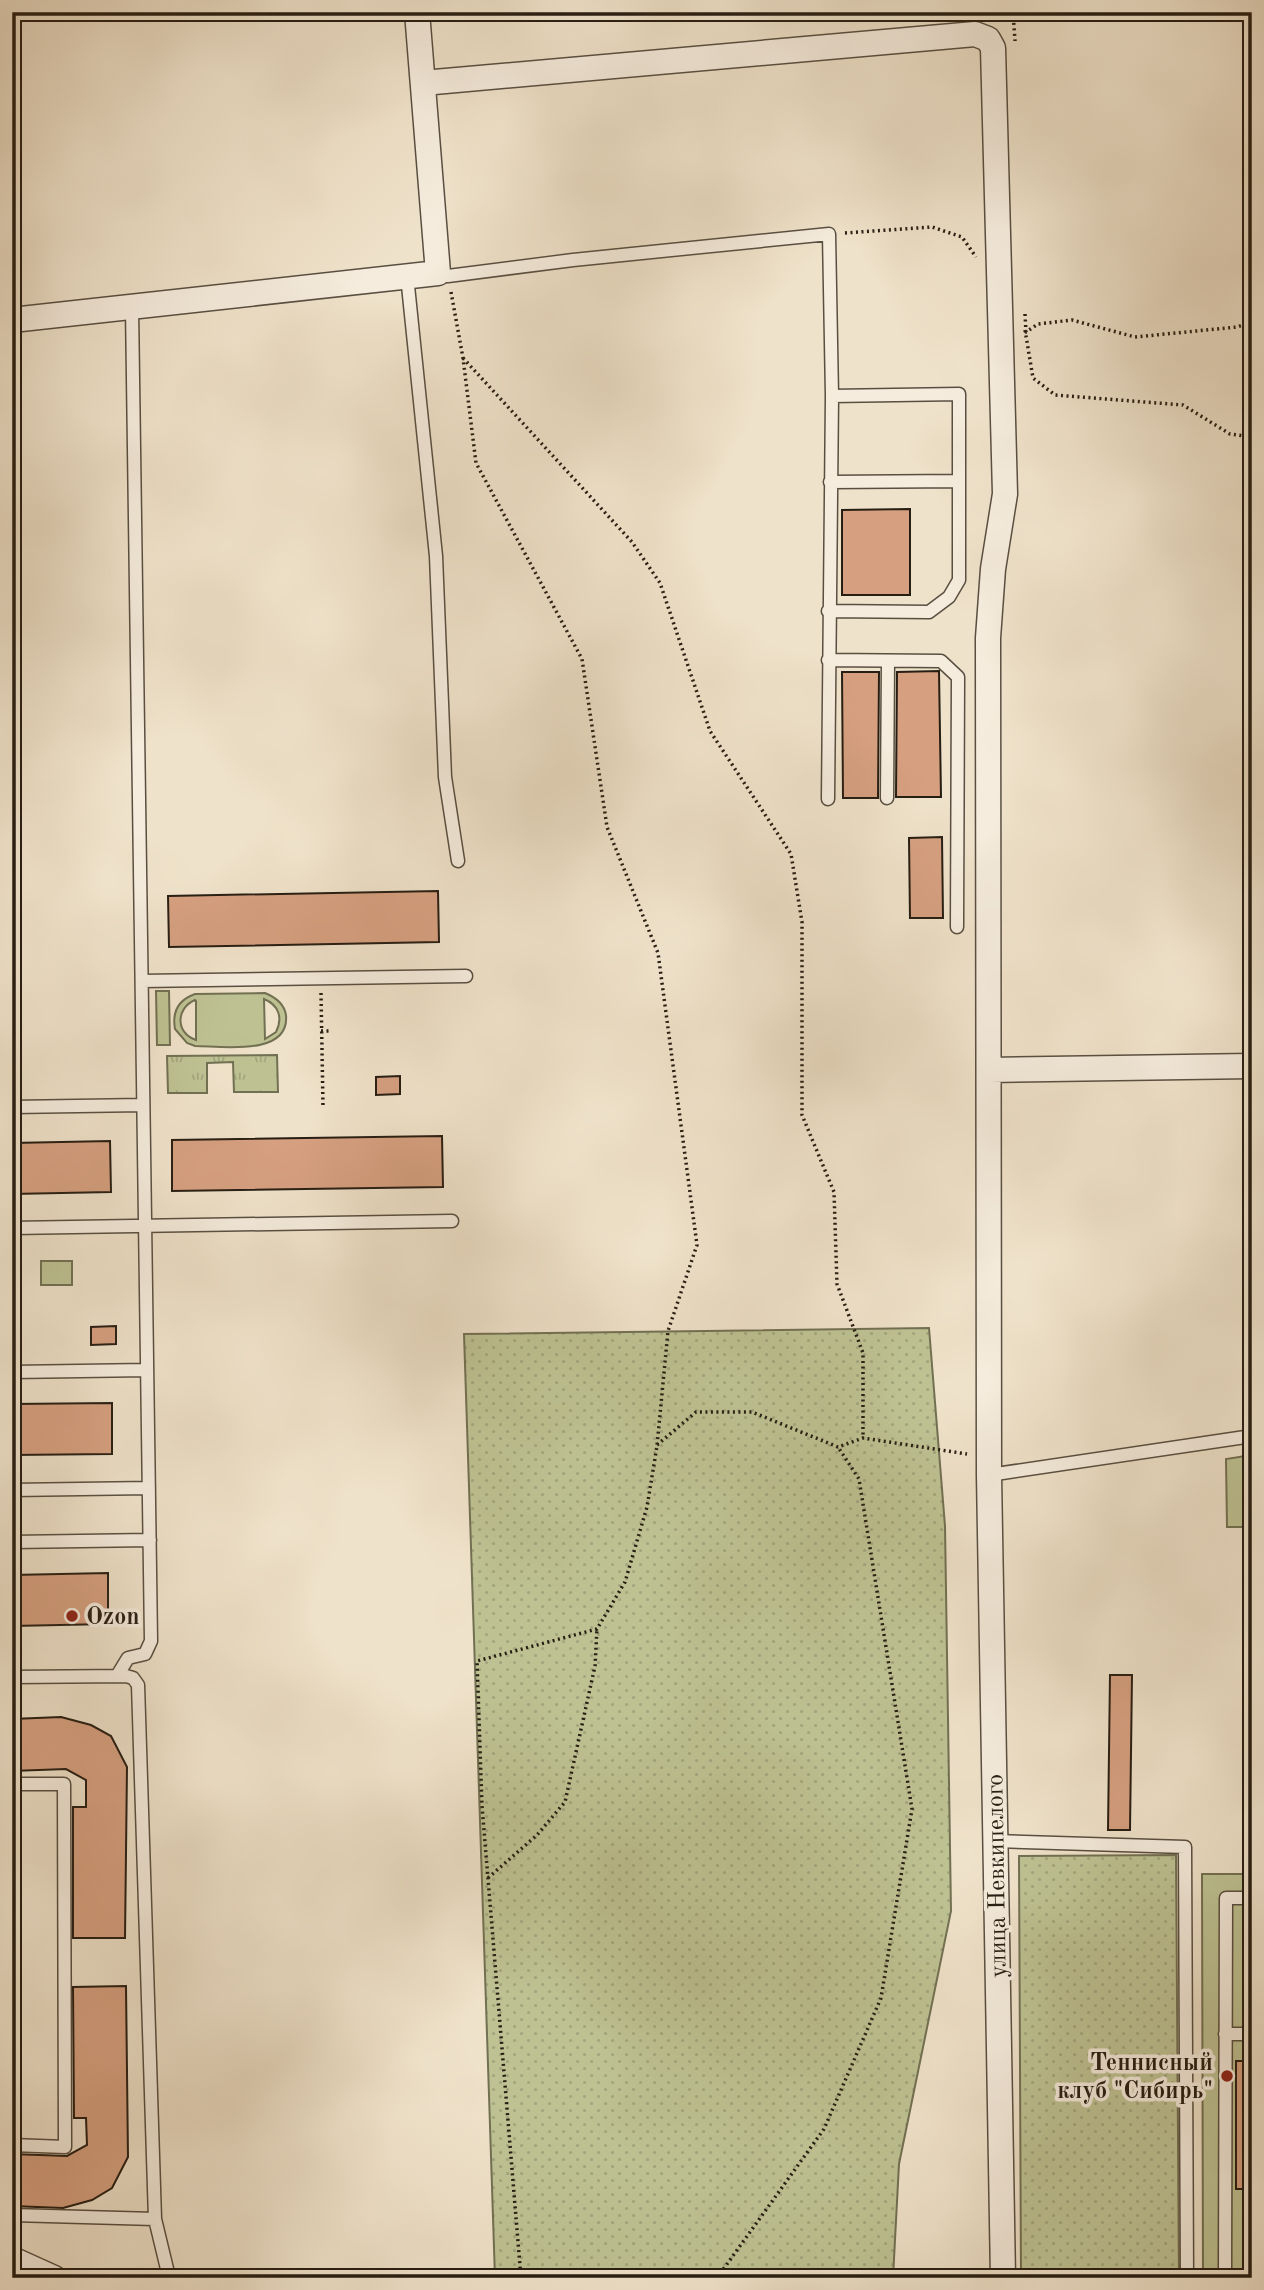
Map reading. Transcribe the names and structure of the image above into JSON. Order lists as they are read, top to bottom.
{
  "streets": {
    "street": ["улица Невкипелого"]
  },
  "places": ["Ozon", "Теннисный клуб \"Сибирь\""]
}
